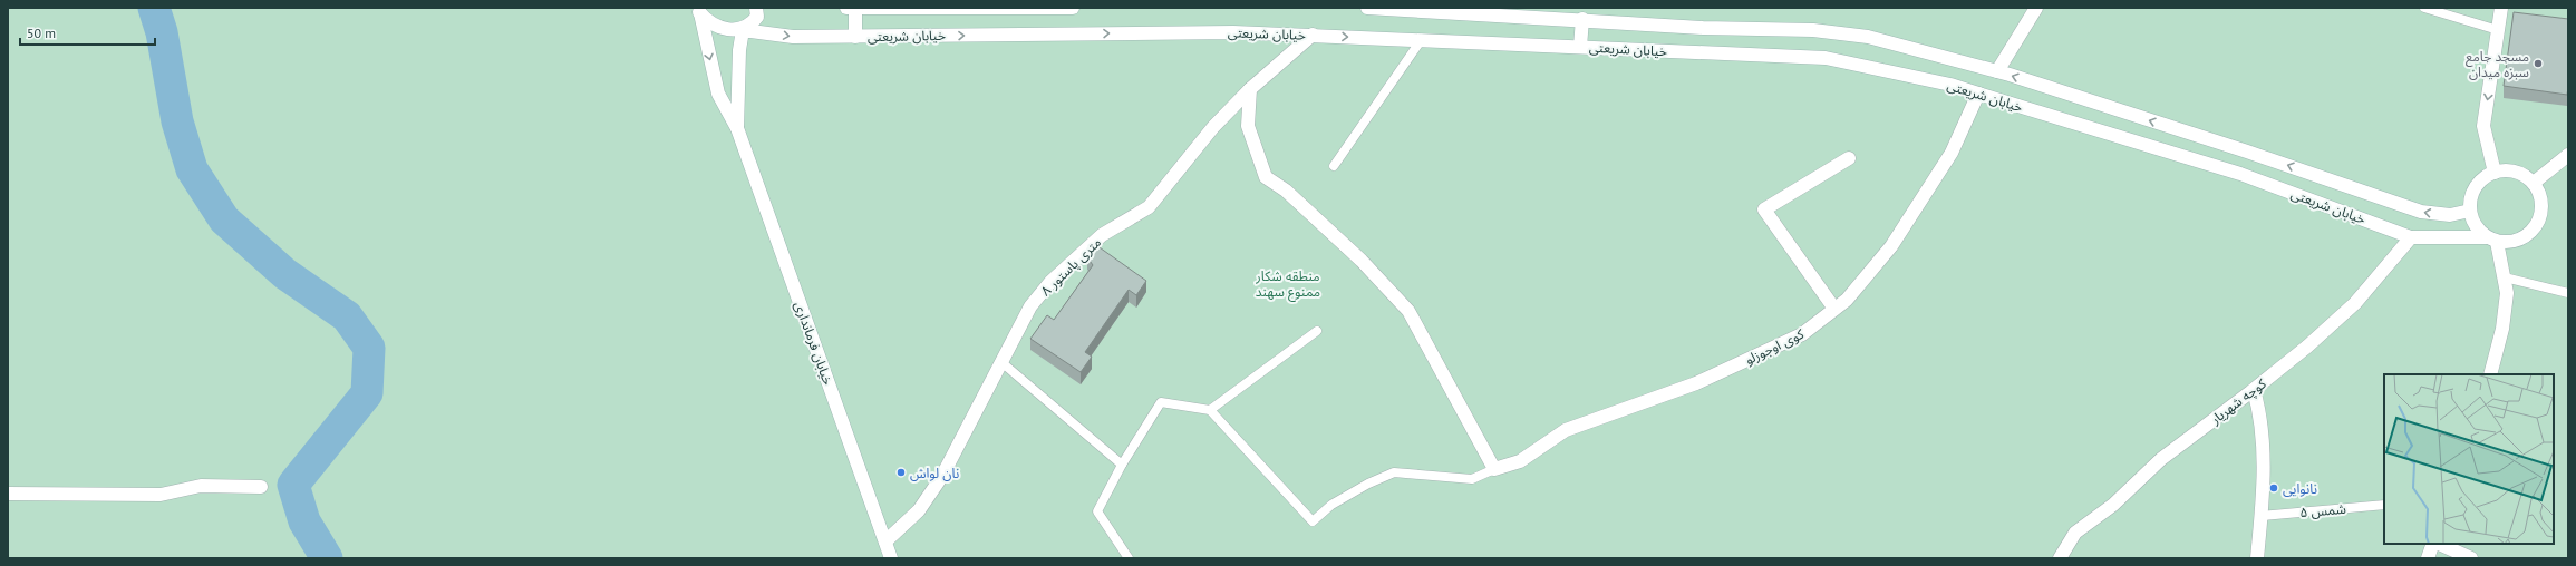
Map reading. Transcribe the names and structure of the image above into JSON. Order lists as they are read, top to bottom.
{
  "streets": {
    "main road": [
      "خیابان شریعتی",
      "۸ متری پاستور",
      "خیابان فرمانداری",
      "کوی اوجوزلو",
      "کوچه شهریار"
    ],
    "lane": ["شمس ۵"]
  },
  "crossings": [
    ["خیابان شریعتی", "۸ متری پاستور"],
    ["خیابان شریعتی", "خیابان فرمانداری"],
    ["خیابان شریعتی", "کوی اوجوزلو"],
    ["خیابان شریعتی", "کوچه شهریار"],
    ["۸ متری پاستور", "خیابان فرمانداری"]
  ],
  "parks": ["منطقه شکار ممنوع سهند"],
  "places": ["مسجد جامع سبزه میدان", "نان لواش", "نانوایی"],
  "scale_bar": "50 m"
}
